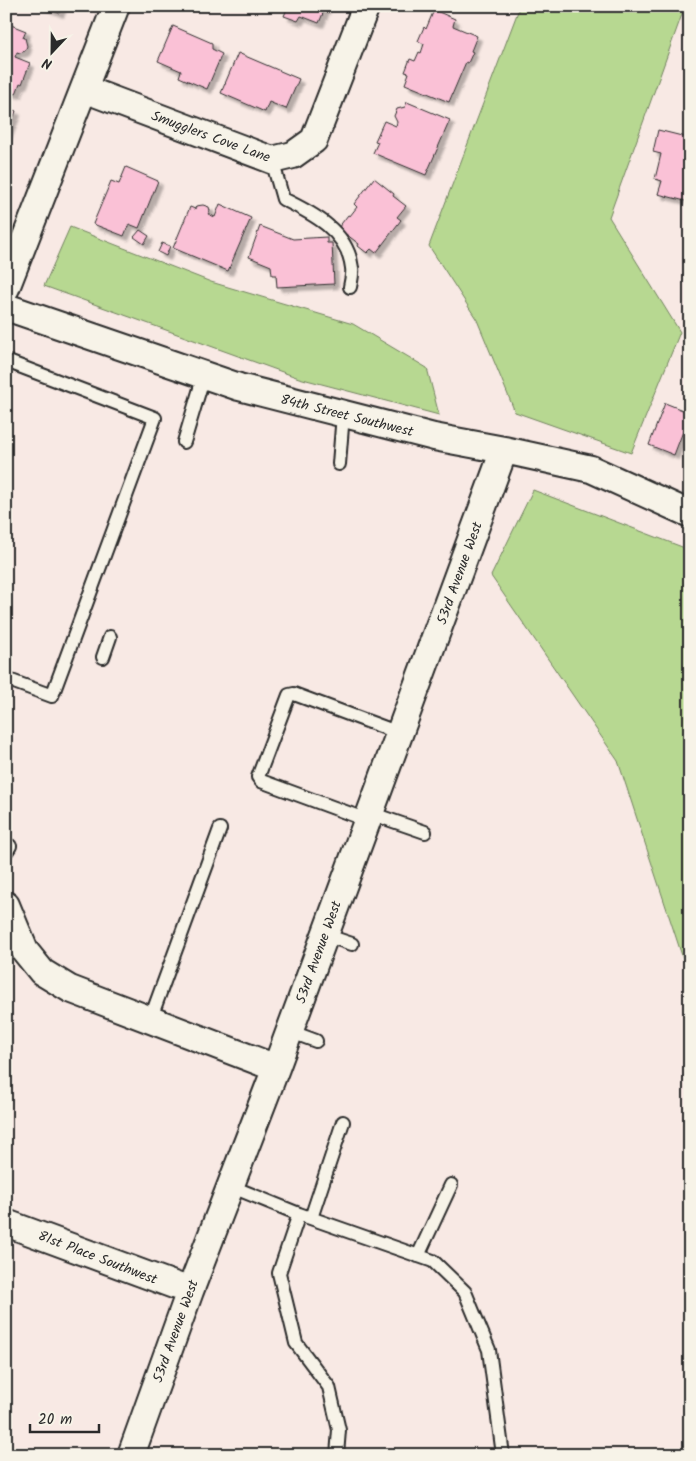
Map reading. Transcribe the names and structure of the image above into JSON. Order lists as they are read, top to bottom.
{
  "streets": {
    "street": [
      "Smugglers Cove Lane",
      "84th Street Southwest",
      "53rd Avenue West",
      "81st Place Southwest"
    ]
  },
  "crossings": [
    ["84th Street Southwest", "53rd Avenue West"],
    ["53rd Avenue West", "81st Place Southwest"]
  ],
  "scale_bar": "20 m",
  "north": "bottom"
}
